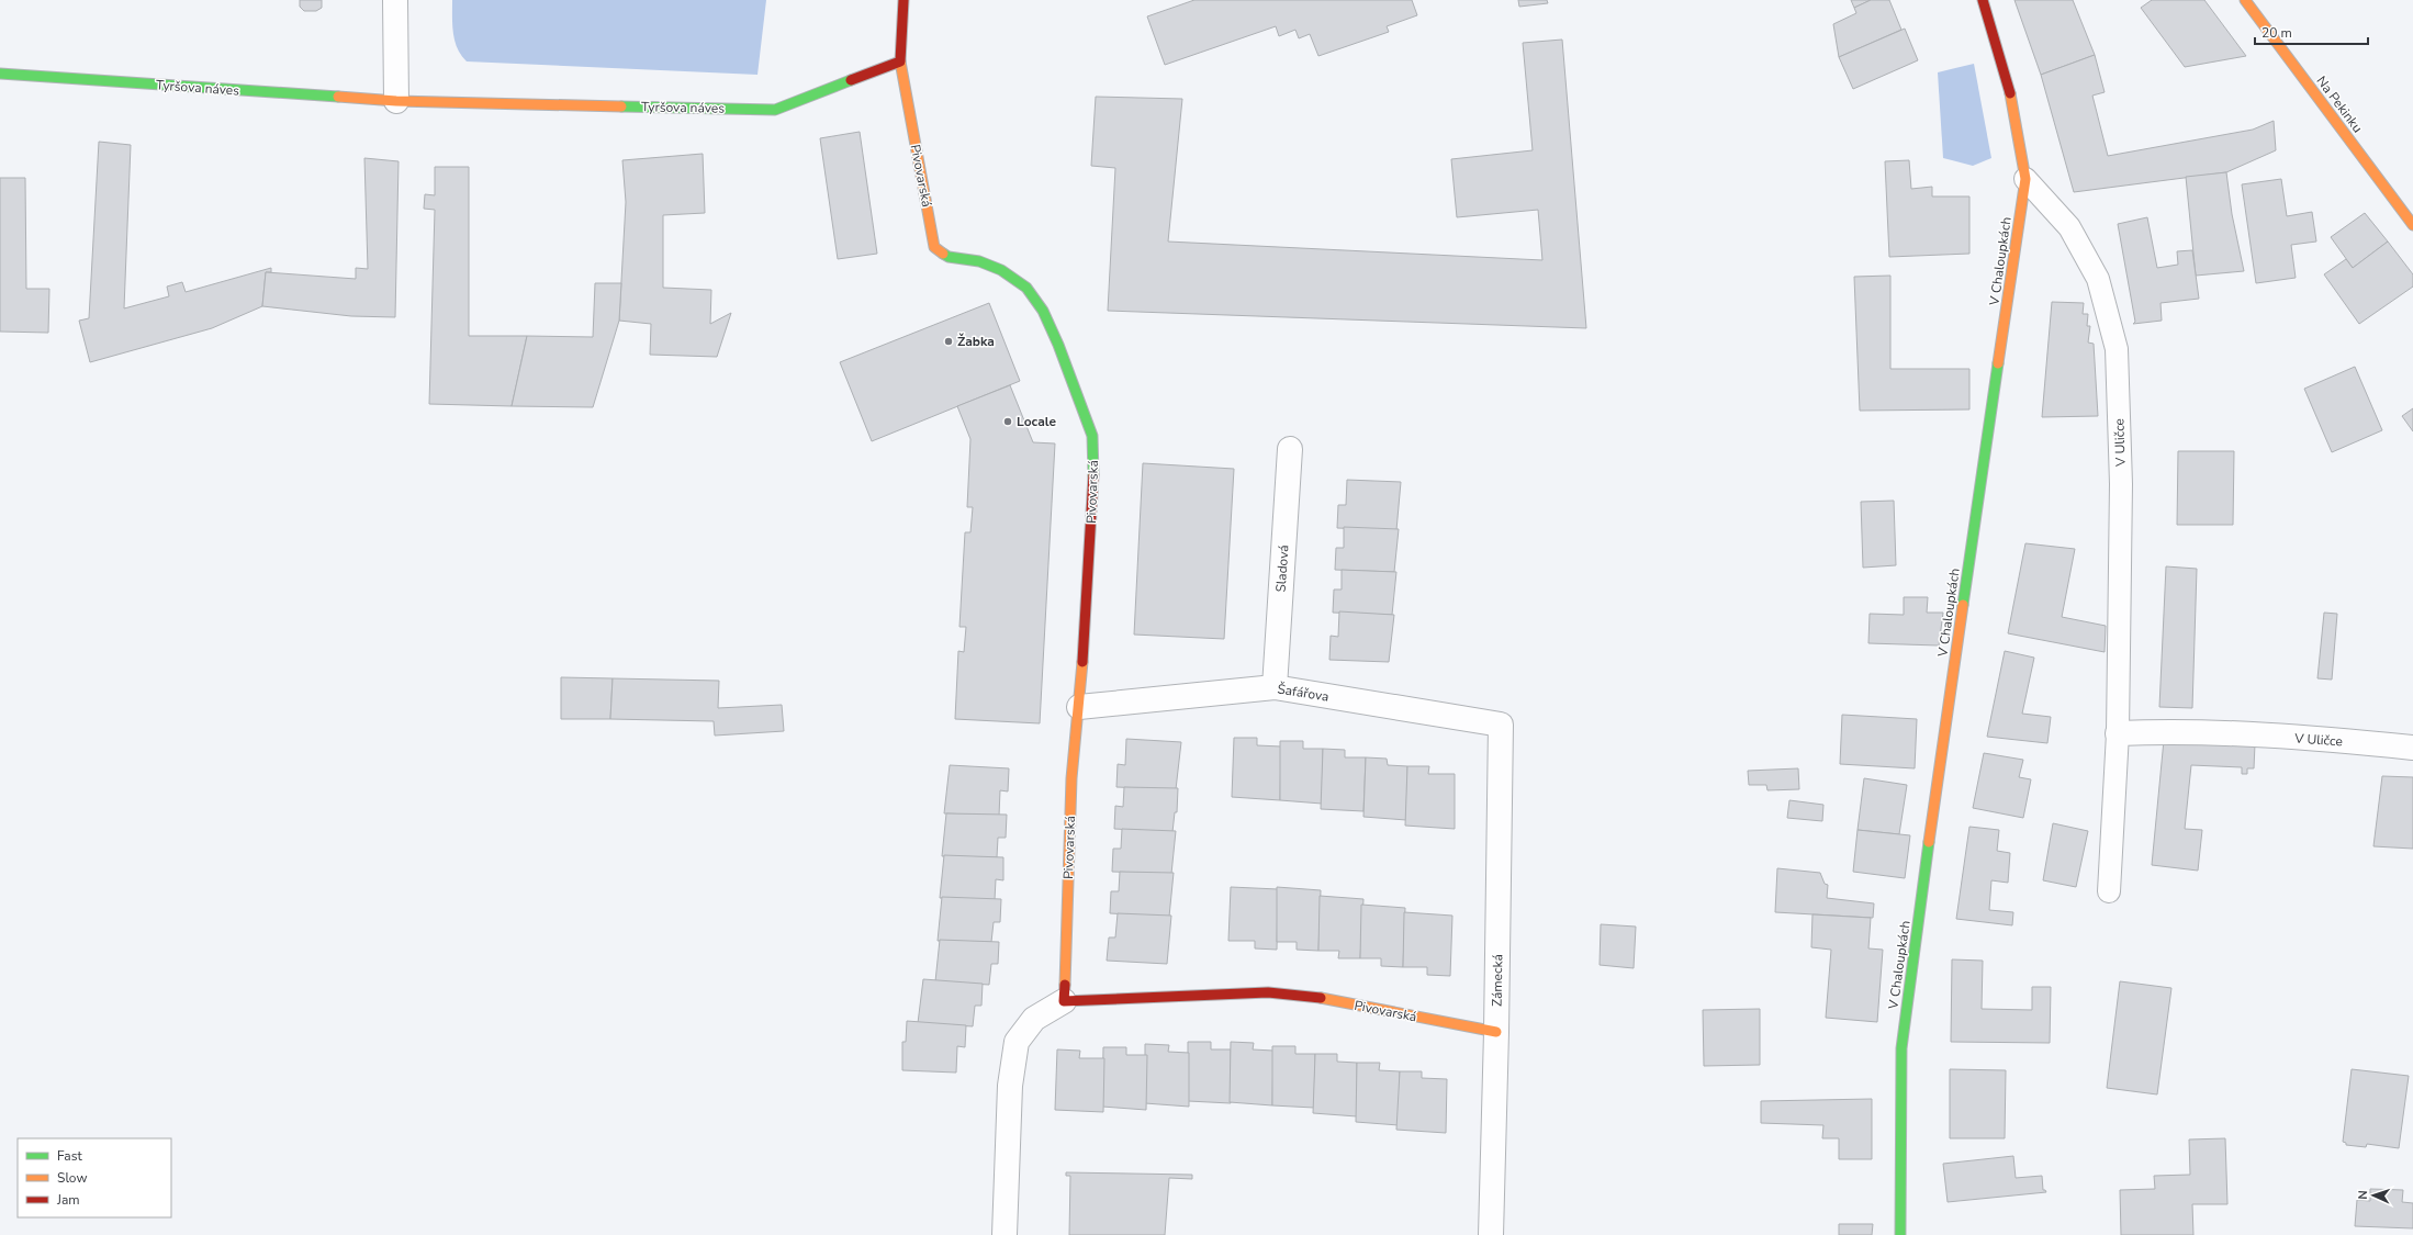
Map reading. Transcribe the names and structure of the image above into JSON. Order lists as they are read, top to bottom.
{
  "streets": {
    "street": [
      "Tyršova náves",
      "Na Pekinku",
      "Pivovarská",
      "V Chaloupkách",
      "V Uličce",
      "Sladová",
      "Šafářova",
      "Zámecká"
    ]
  },
  "crossings": [
    ["Tyršova náves", "Pivovarská"],
    ["Pivovarská", "Šafářova"],
    ["Pivovarská", "Zámecká"],
    ["V Chaloupkách", "V Uličce"],
    ["Sladová", "Šafářova"],
    ["Šafářova", "Zámecká"]
  ],
  "places": ["Žabka", "Locale"],
  "legend": ["Fast", "Slow", "Jam"],
  "scale_bar": "20 m",
  "north": "left"
}
